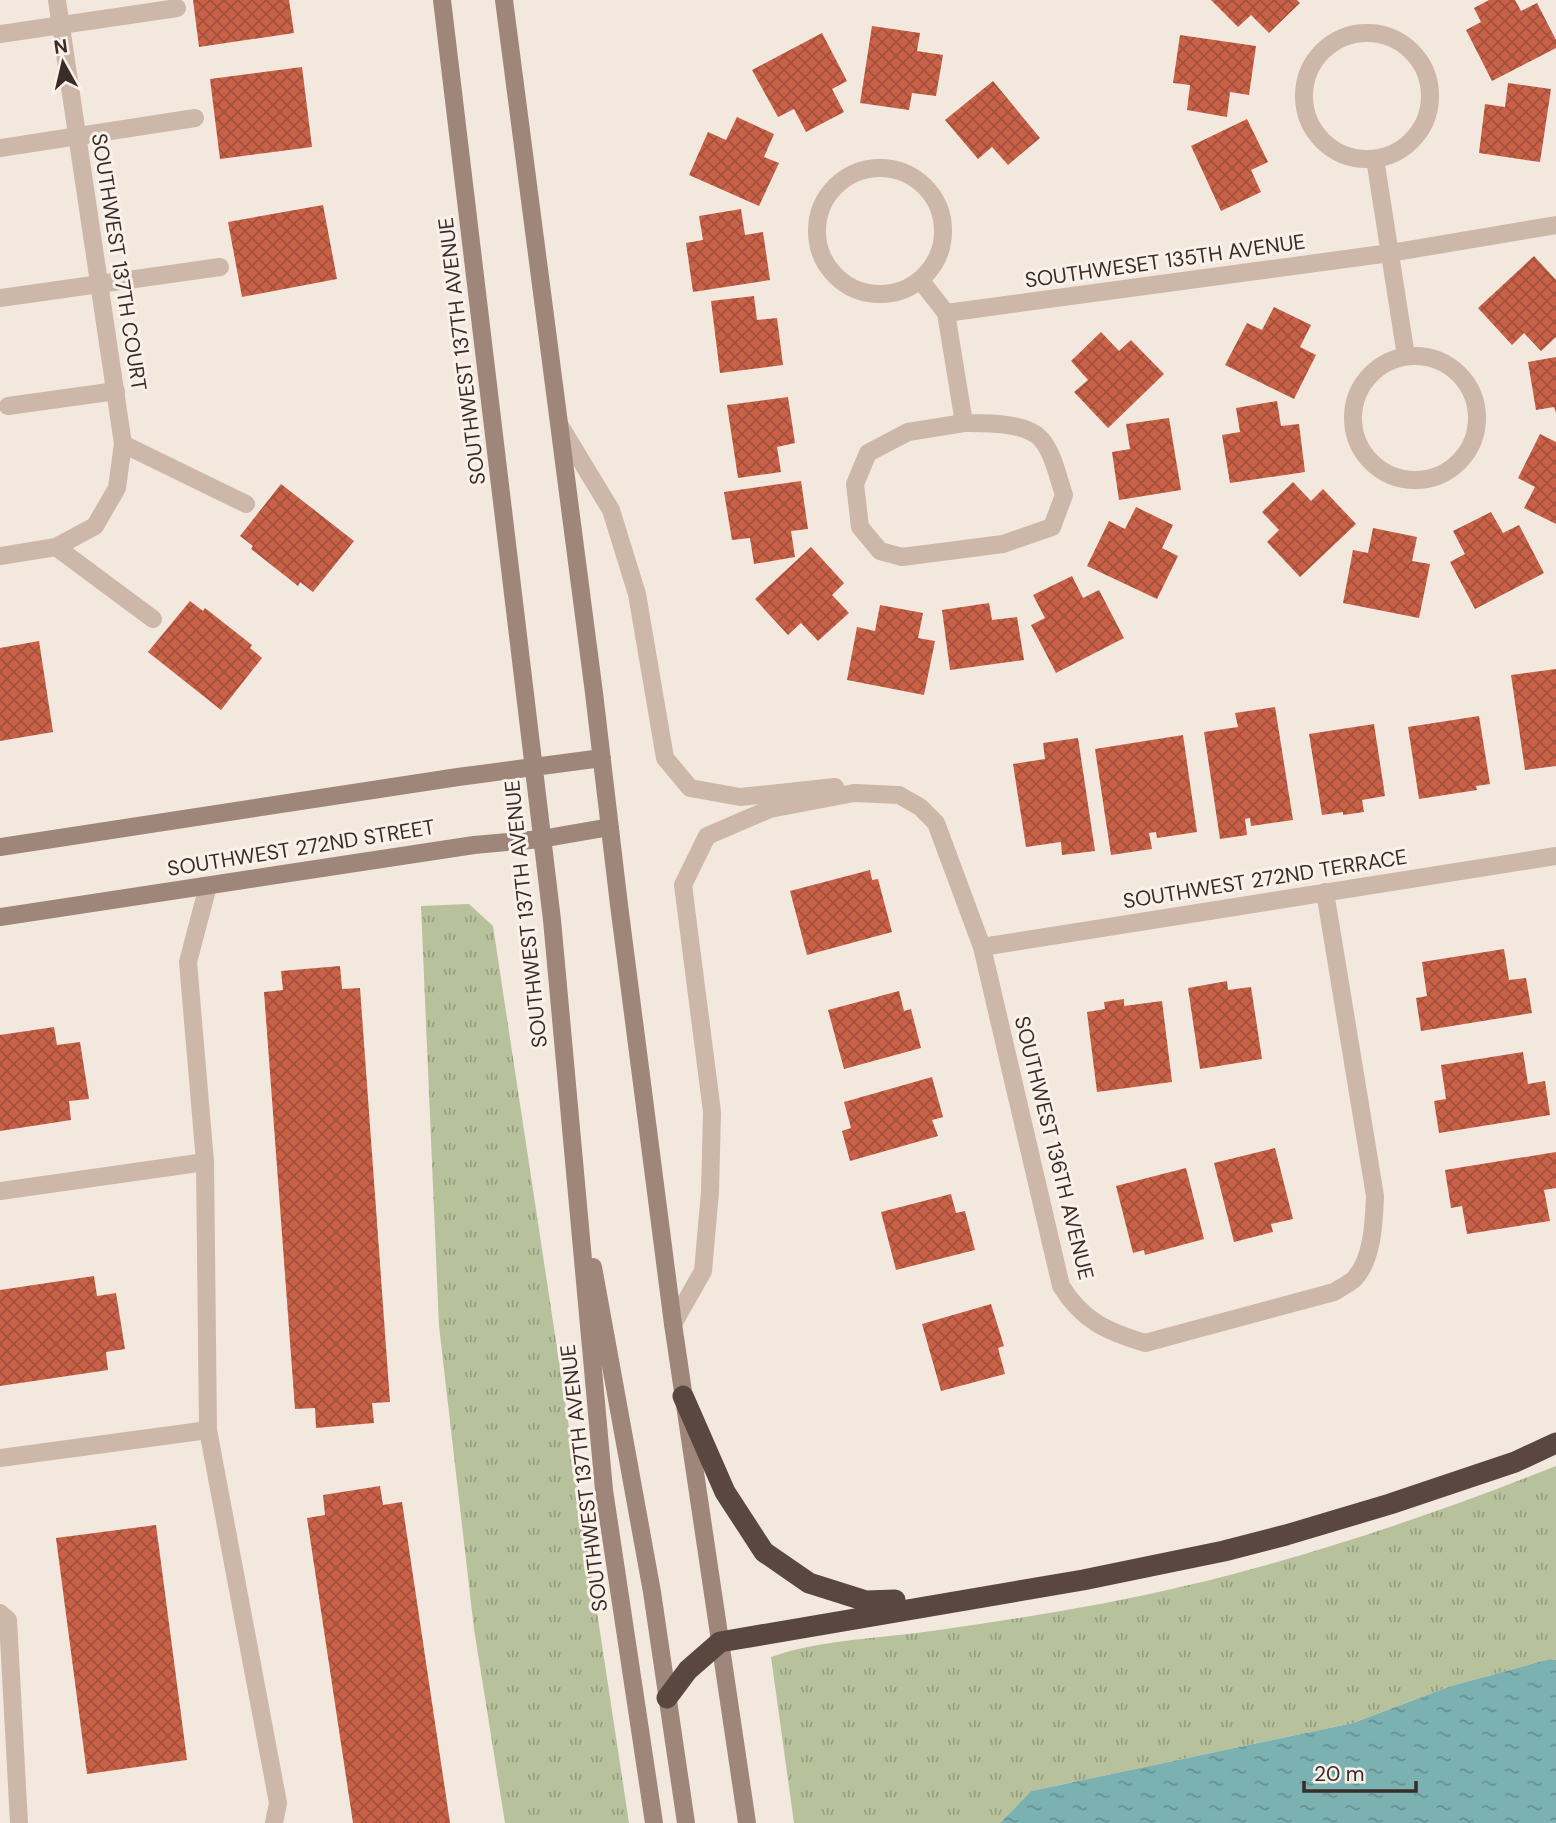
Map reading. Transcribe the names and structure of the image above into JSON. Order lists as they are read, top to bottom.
{
  "streets": {
    "main road": ["SOUTHWEST 137TH AVENUE", "SOUTHWEST 272ND STREET"],
    "street": [
      "SOUTHWESET 135TH AVENUE",
      "SOUTHWEST 137TH COURT",
      "SOUTHWEST 272ND TERRACE",
      "SOUTHWEST 136TH AVENUE"
    ]
  },
  "crossings": [
    ["SOUTHWEST 137TH AVENUE", "SOUTHWEST 272ND STREET"],
    ["SOUTHWEST 272ND TERRACE", "SOUTHWEST 136TH AVENUE"]
  ],
  "scale_bar": "20 m",
  "north": "top"
}
